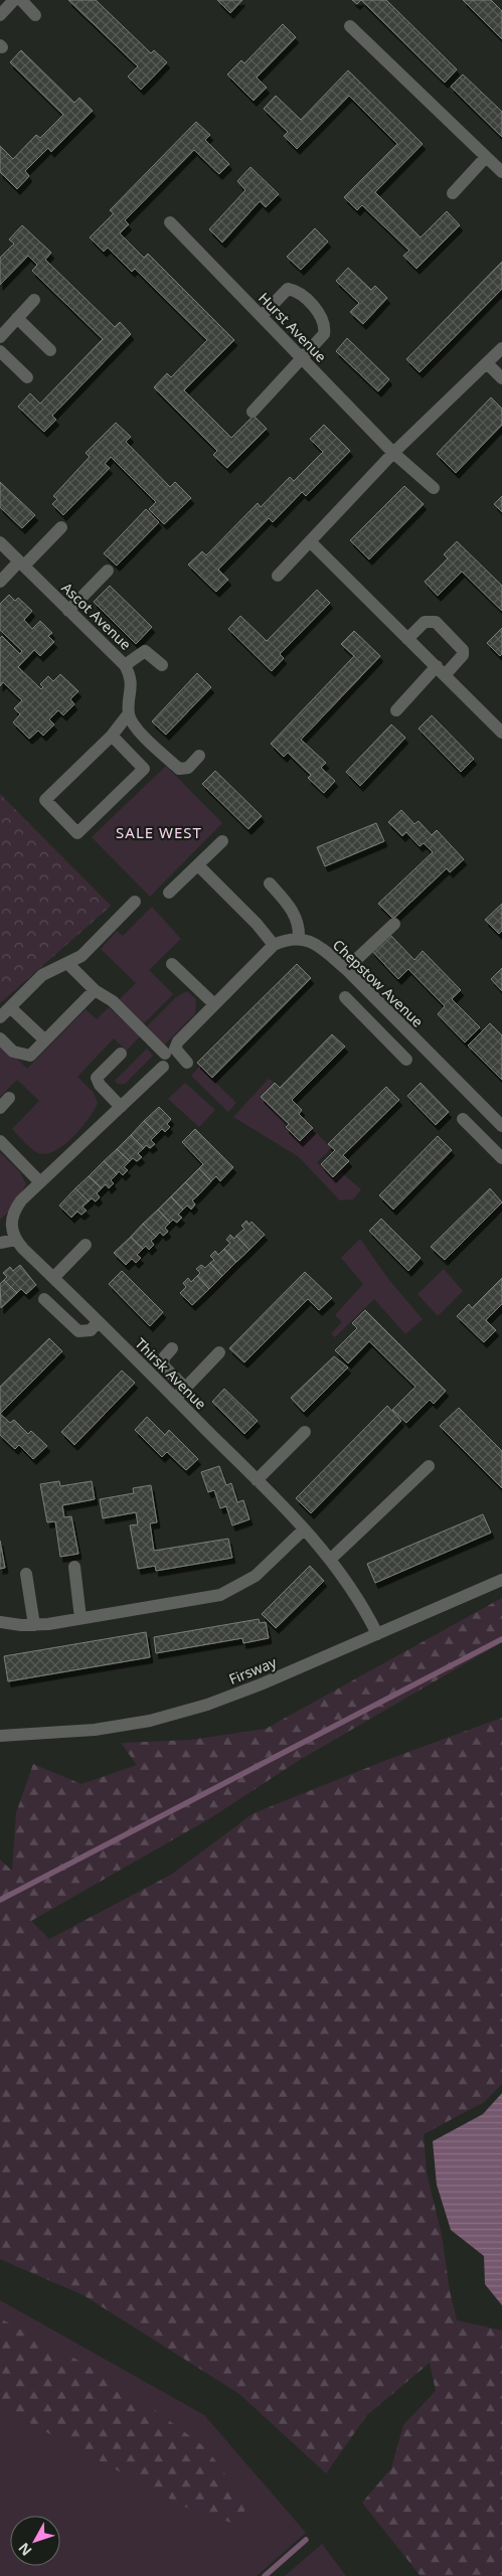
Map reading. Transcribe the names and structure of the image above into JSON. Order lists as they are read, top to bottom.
{
  "streets": {
    "street": [
      "Hurst Avenue",
      "Ascot Avenue",
      "Chepstow Avenue",
      "Thirsk Avenue",
      "Firsway"
    ]
  },
  "crossings": [
    ["Thirsk Avenue", "Firsway"]
  ],
  "districts": ["SALE WEST"],
  "north": "bottom left"
}
